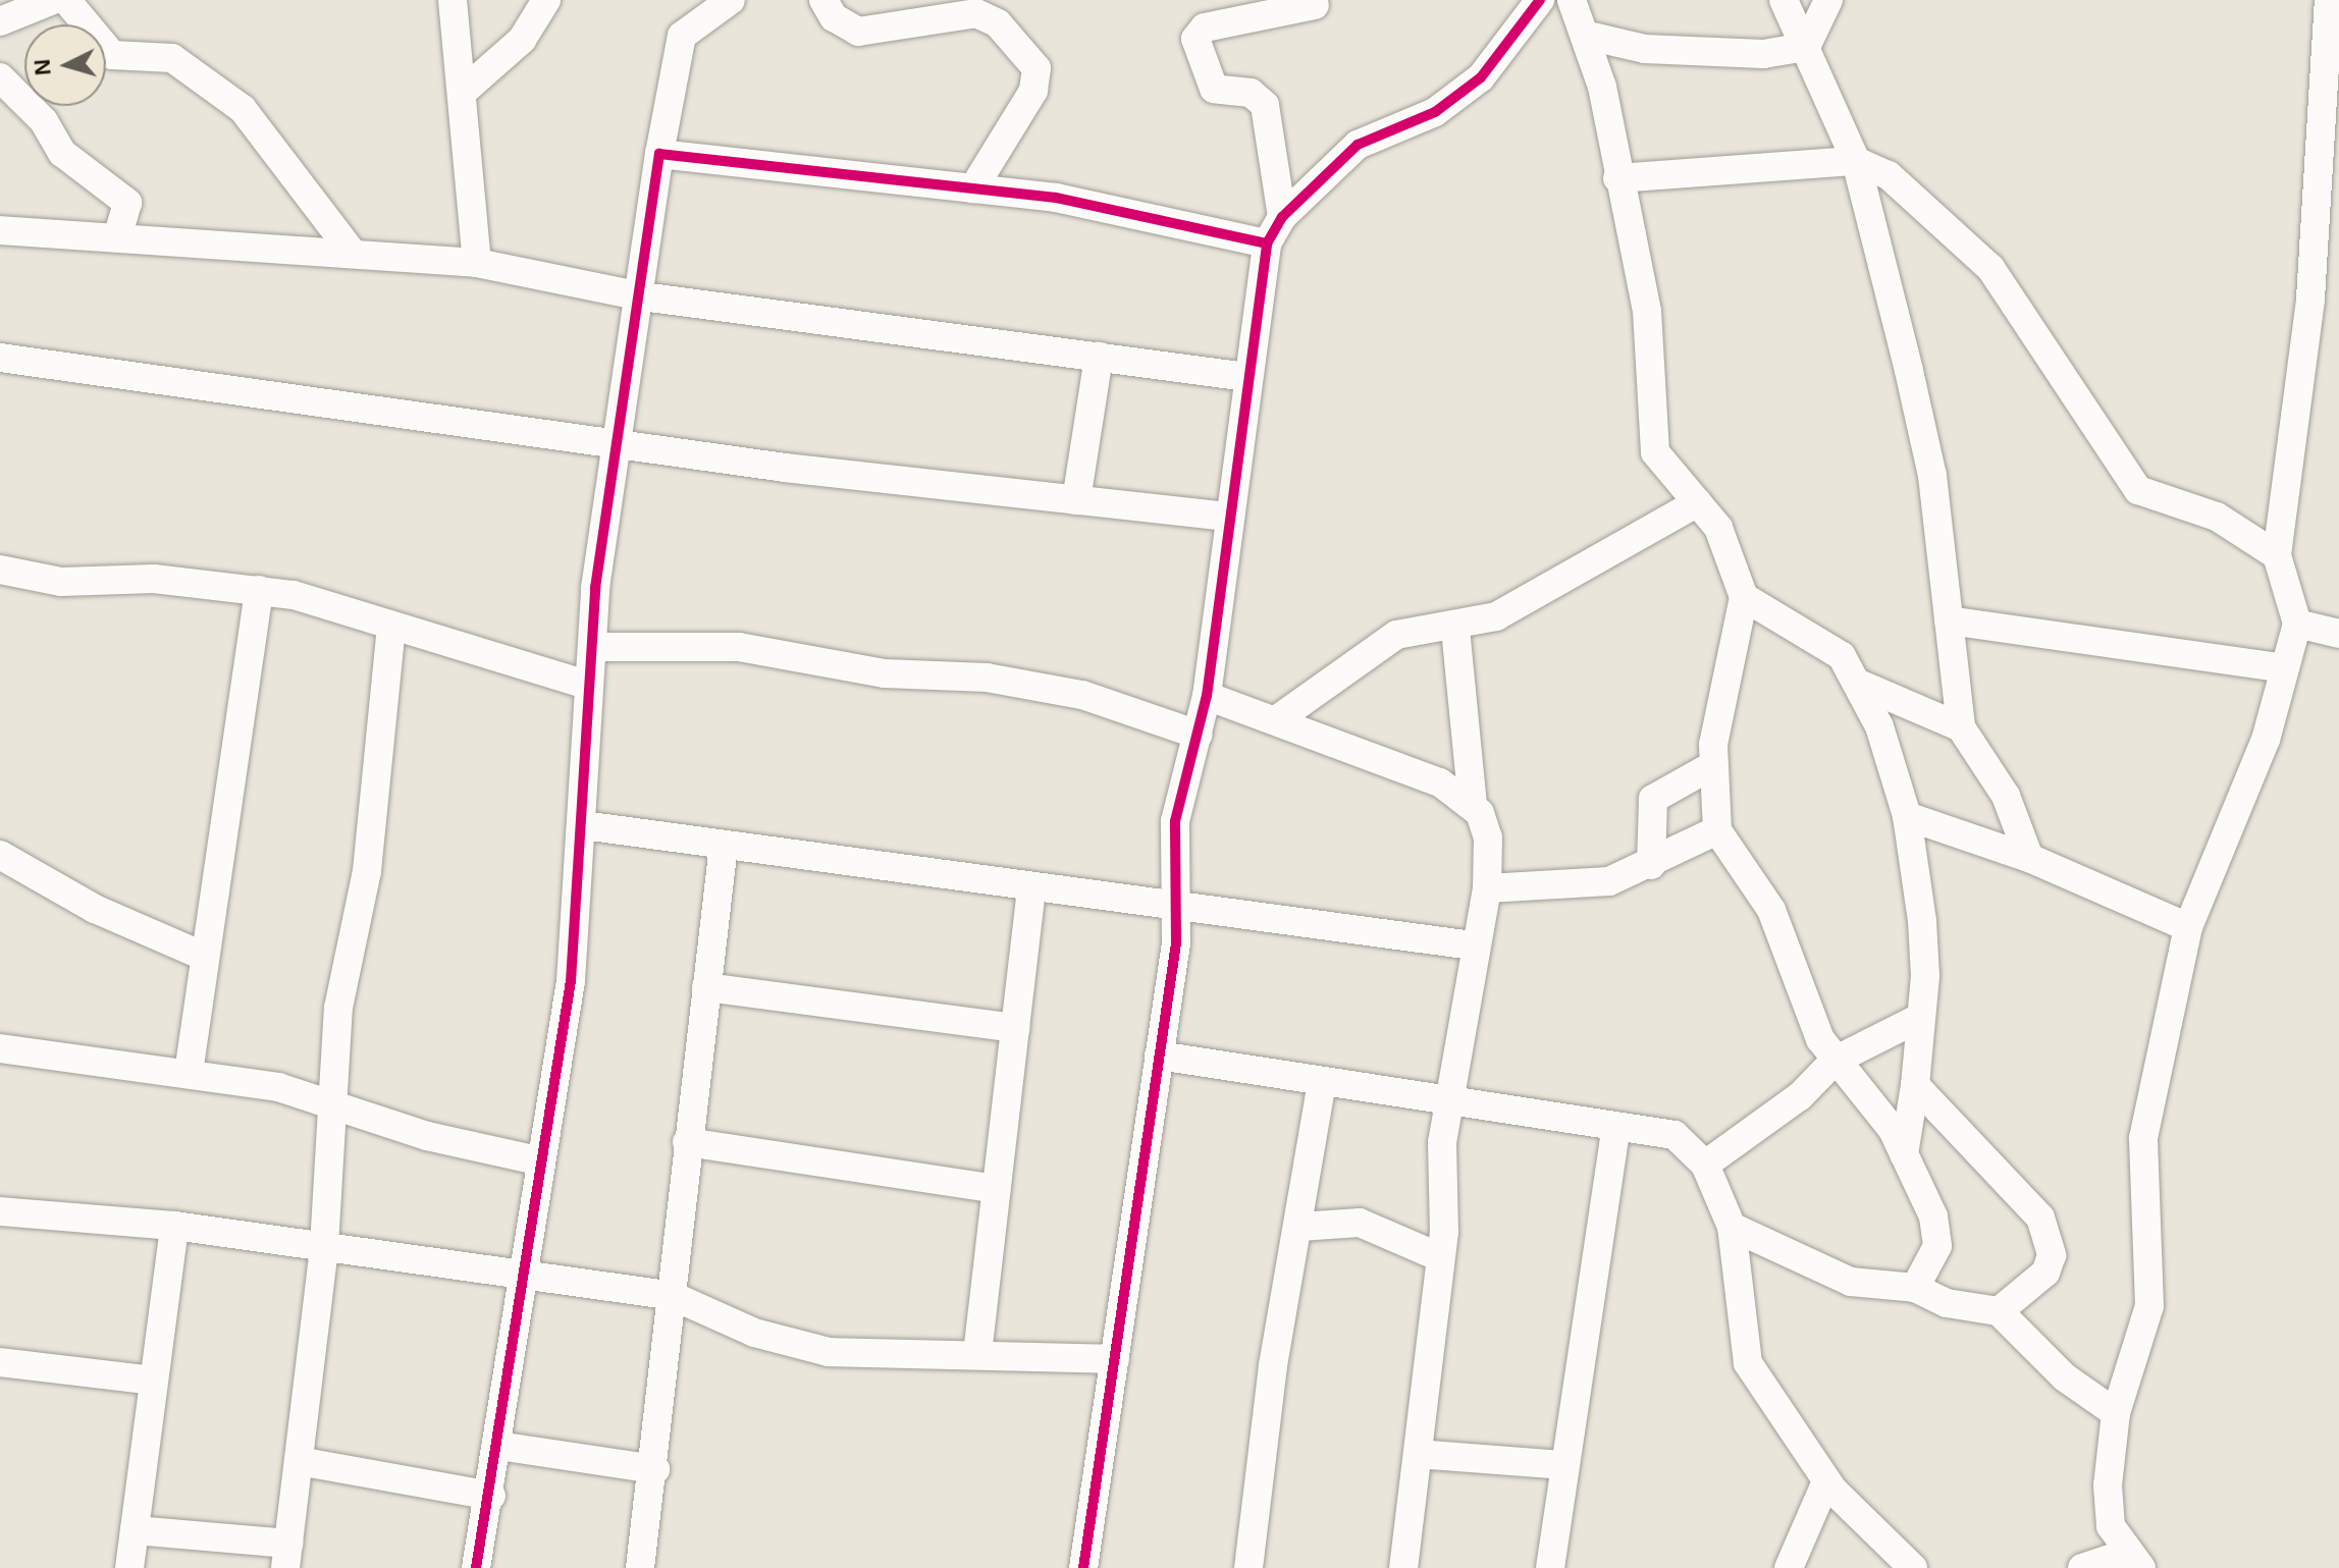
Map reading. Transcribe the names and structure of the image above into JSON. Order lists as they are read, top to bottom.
{
  "north": "left"
}
